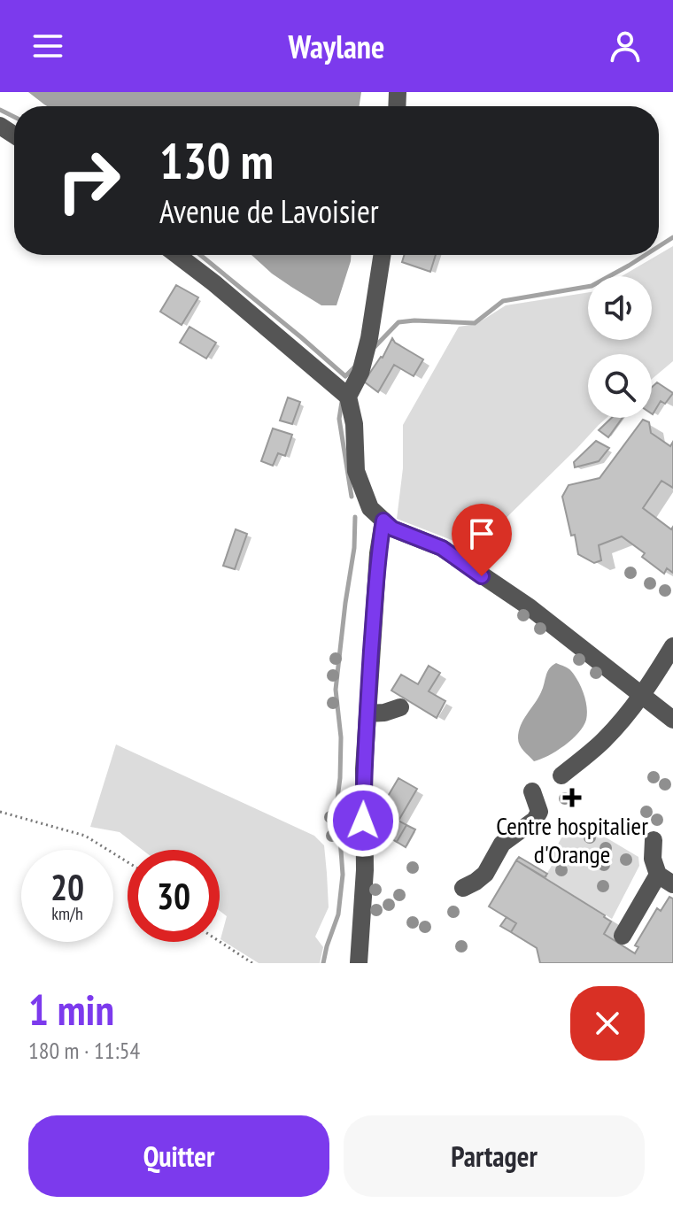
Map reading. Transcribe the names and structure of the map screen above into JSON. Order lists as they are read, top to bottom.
{
  "places": {
    "health": ["Centre hospitalier d'Orange"]
  },
  "page": {
    "header": "Waylane",
    "turn": ["130 m", "Avenue de Lavoisier"],
    "speed": "20 km/h",
    "limit": "30",
    "heading": ["1 min", "180 m · 11:54"],
    "buttons": ["Quitter", "Partager"]
  }
}
